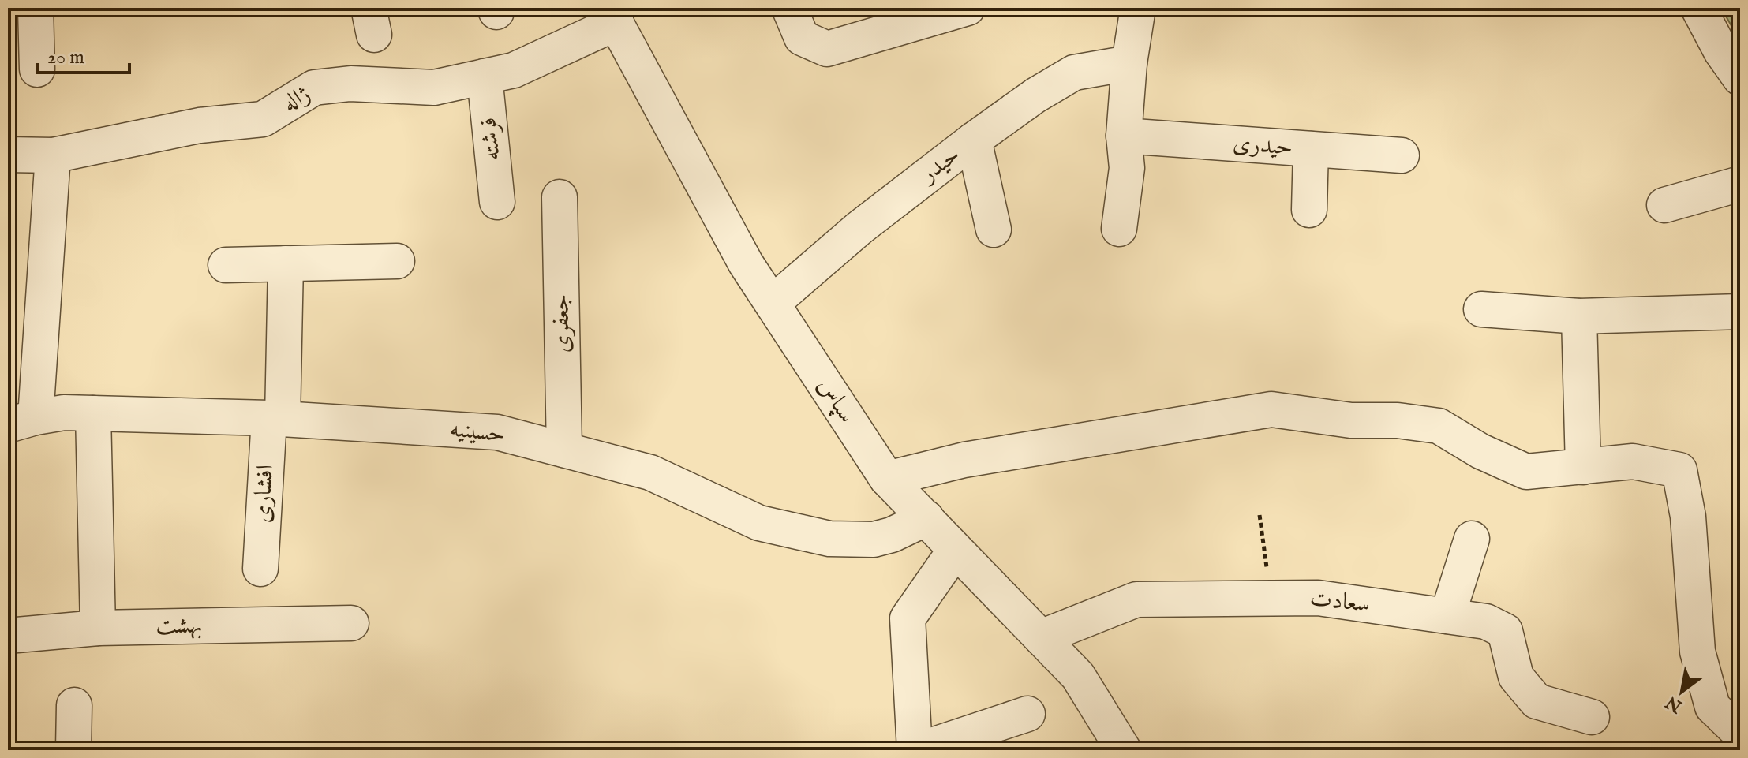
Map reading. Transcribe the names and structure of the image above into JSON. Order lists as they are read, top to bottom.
{
  "streets": {
    "street": [
      "ژاله",
      "فرشته",
      "حیدری",
      "حیدر",
      "جعفری",
      "سپاس",
      "حسینیه",
      "افشاری",
      "سعادت",
      "بهشت"
    ]
  },
  "crossings": [
    ["ژاله", "فرشته"],
    ["ژاله", "سپاس"],
    ["حیدر", "سپاس"],
    ["جعفری", "حسینیه"],
    ["سپاس", "حسینیه"],
    ["سپاس", "سعادت"],
    ["حسینیه", "افشاری"]
  ],
  "scale_bar": "20 m",
  "north": "bottom left"
}
